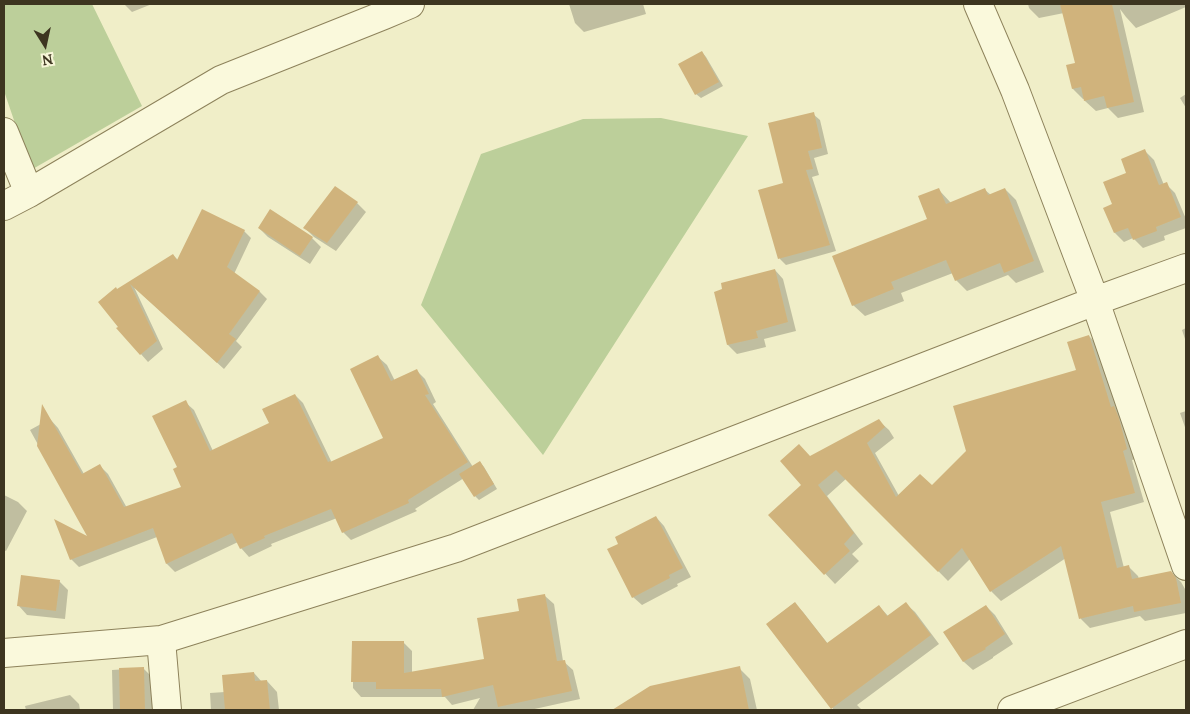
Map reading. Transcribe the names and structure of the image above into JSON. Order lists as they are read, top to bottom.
{
  "north": "bottom"
}
